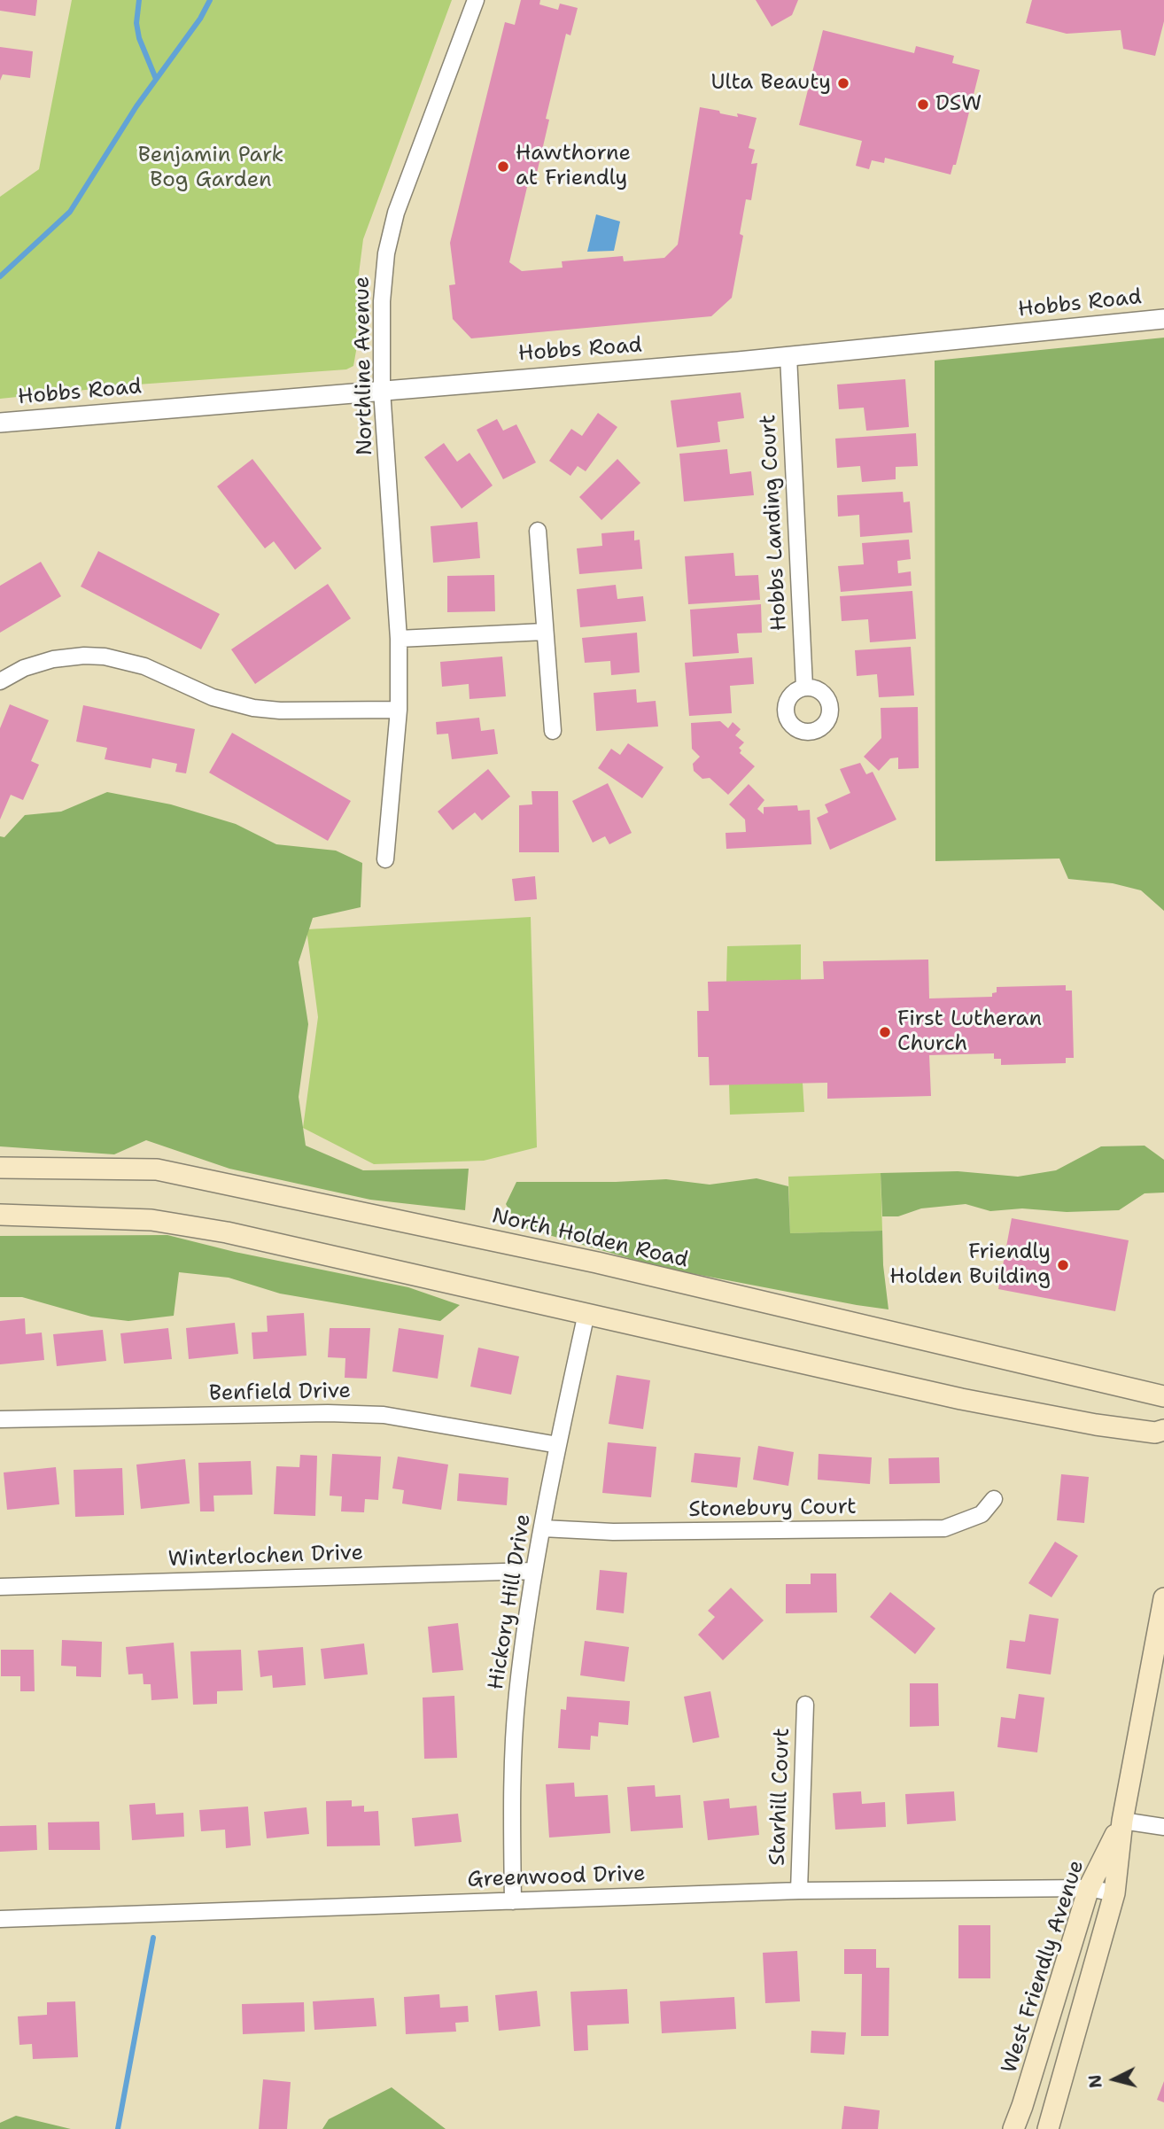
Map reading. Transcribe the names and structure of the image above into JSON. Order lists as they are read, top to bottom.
{
  "streets": {
    "main road": ["North Holden Road", "West Friendly Avenue"],
    "street": [
      "Hobbs Road",
      "Northline Avenue",
      "Hobbs Landing Court",
      "Benfield Drive",
      "Stonebury Court",
      "Winterlochen Drive",
      "Hickory Hill Drive",
      "Starhill Court",
      "Greenwood Drive"
    ]
  },
  "crossings": [
    ["Hobbs Road", "Northline Avenue"],
    ["Hobbs Road", "Hobbs Landing Court"],
    ["Benfield Drive", "Hickory Hill Drive"],
    ["Stonebury Court", "Hickory Hill Drive"],
    ["Winterlochen Drive", "Hickory Hill Drive"],
    ["Hickory Hill Drive", "Greenwood Drive"],
    ["Starhill Court", "Greenwood Drive"],
    ["Greenwood Drive", "West Friendly Avenue"]
  ],
  "parks": ["Benjamin Park Bog Garden"],
  "places": [
    "Ulta Beauty",
    "DSW",
    "Hawthorne at Friendly",
    "First Lutheran Church",
    "Friendly Holden Building"
  ],
  "north": "left"
}
